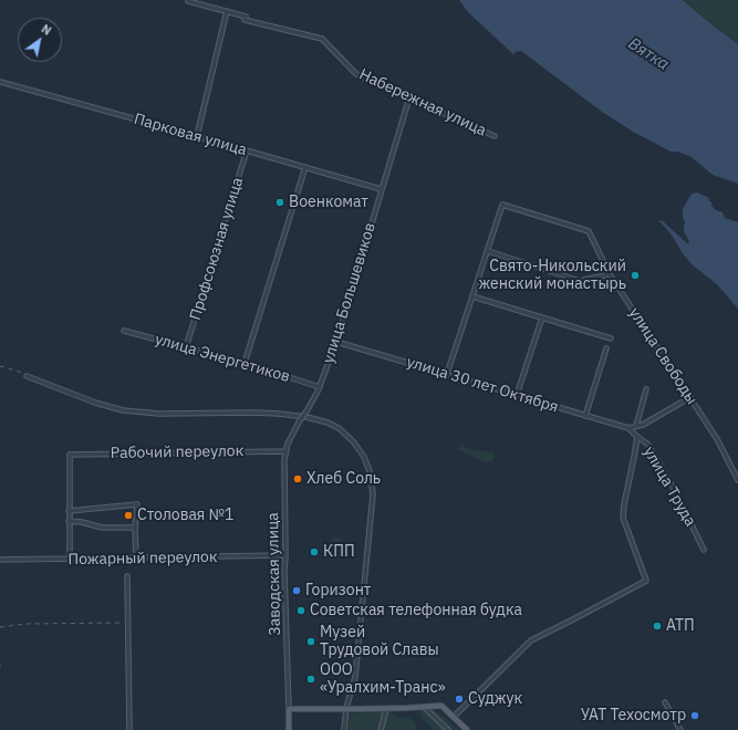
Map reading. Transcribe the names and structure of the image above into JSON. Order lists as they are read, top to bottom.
{
  "streets": {
    "main road": ["Заводская улица"],
    "street": [
      "Набережная улица",
      "Парковая улица",
      "Профсоюзная улица",
      "улица Большевиков",
      "улица Свободы",
      "улица Энергетиков",
      "улица 30 лет Октября",
      "Рабочий переулок",
      "улица Труда",
      "Пожарный переулок"
    ]
  },
  "crossings": [
    ["Набережная улица", "улица Большевиков"],
    ["Парковая улица", "Профсоюзная улица"],
    ["Парковая улица", "улица Большевиков"],
    ["Профсоюзная улица", "улица Энергетиков"],
    ["улица Большевиков", "улица Энергетиков"],
    ["улица Большевиков", "улица 30 лет Октября"],
    ["улица Большевиков", "Заводская улица"],
    ["улица 30 лет Октября", "улица Труда"],
    ["Рабочий переулок", "Заводская улица"],
    ["Пожарный переулок", "Заводская улица"]
  ],
  "water": ["Вятка"],
  "places": [
    "Военкомат",
    "Свято-Никольский женский монастырь",
    "Хлеб Соль",
    "Столовая №1",
    "КПП",
    "Горизонт",
    "Советская телефонная будка",
    "АТП",
    "Музей Трудовой Славы",
    "ООО «Уралхим-Транс»",
    "Суджук",
    "УАТ Техосмотр"
  ],
  "north": "top right"
}
